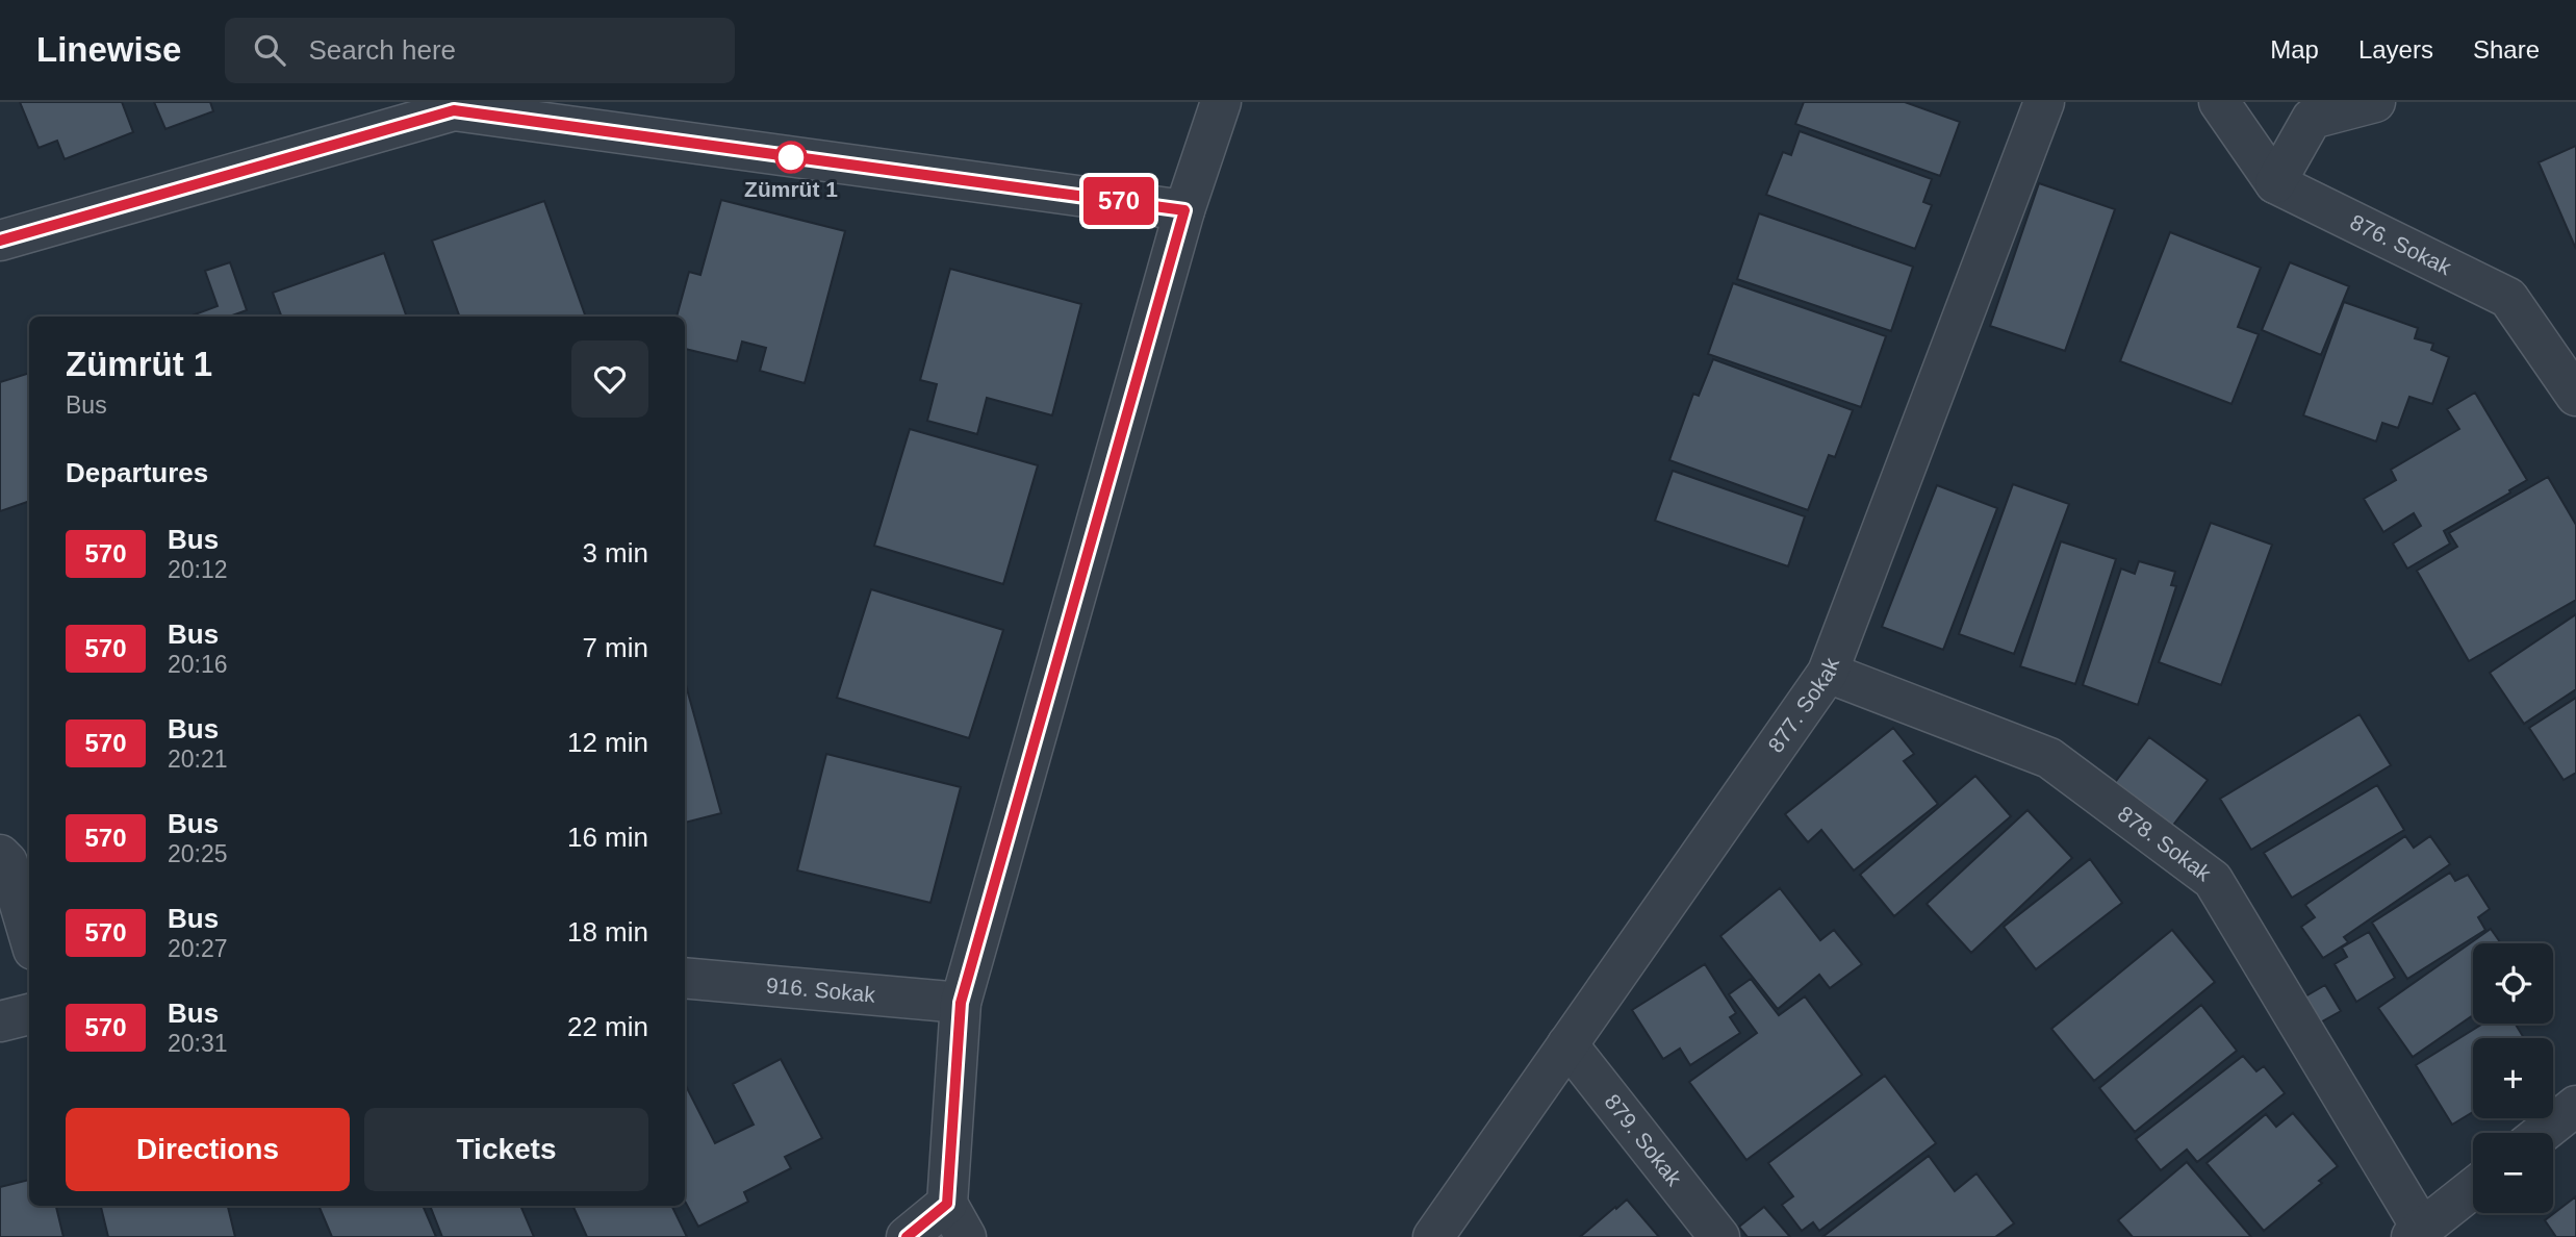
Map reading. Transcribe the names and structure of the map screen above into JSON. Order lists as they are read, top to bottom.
{
  "streets": {
    "street": [
      "876. Sokak",
      "877. Sokak",
      "878. Sokak",
      "916. Sokak",
      "879. Sokak"
    ]
  },
  "crossings": [
    ["877. Sokak", "878. Sokak"],
    ["877. Sokak", "879. Sokak"]
  ],
  "places": ["Zümrüt 1"],
  "lines": ["bus line 570"],
  "page": {
    "header": "Linewise",
    "search": "Search here",
    "nav": ["Map", "Layers", "Share"],
    "on_map": "570",
    "heading": [
      ["Zümrüt 1", "Bus"],
      "Departures"
    ],
    "list": [
      {
        "mark": "570",
        "name": "Bus",
        "note": "20:12",
        "value": "3 min"
      },
      {
        "mark": "570",
        "name": "Bus",
        "note": "20:16",
        "value": "7 min"
      },
      {
        "mark": "570",
        "name": "Bus",
        "note": "20:21",
        "value": "12 min"
      },
      {
        "mark": "570",
        "name": "Bus",
        "note": "20:25",
        "value": "16 min"
      },
      {
        "mark": "570",
        "name": "Bus",
        "note": "20:27",
        "value": "18 min"
      },
      {
        "mark": "570",
        "name": "Bus",
        "note": "20:31",
        "value": "22 min"
      }
    ],
    "map_buttons": ["+", "−"],
    "buttons": ["Directions", "Tickets"]
  }
}
